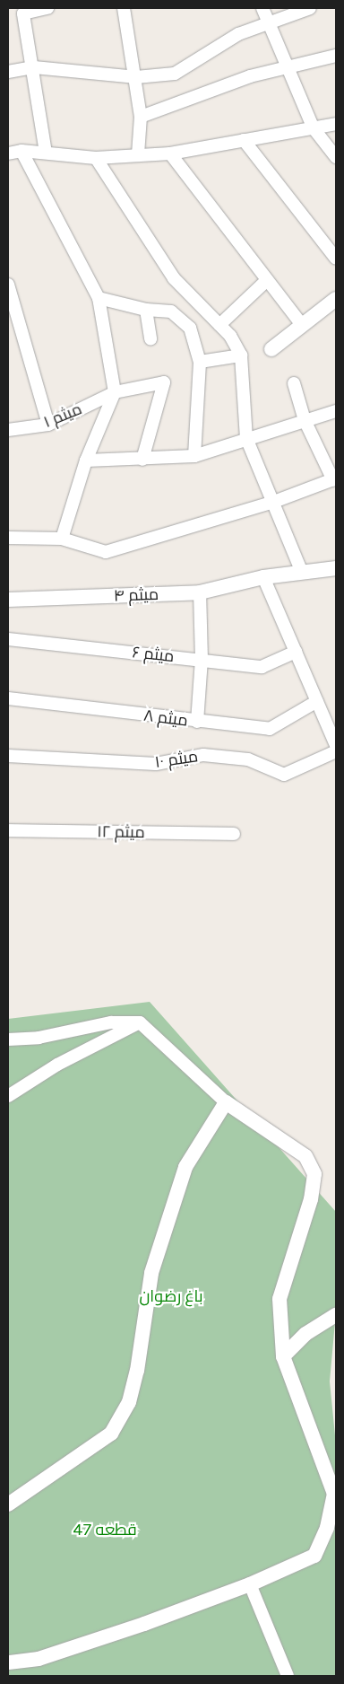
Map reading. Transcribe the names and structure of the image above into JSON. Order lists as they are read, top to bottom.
{
  "streets": {
    "street": [
      "۱ میثم",
      "۴ میثم",
      "۶ میثم",
      "۸ میثم",
      "۱۰ میثم",
      "۱۲ میثم"
    ]
  },
  "parks": ["باغ رضوان", "قطعه 47"]
}
